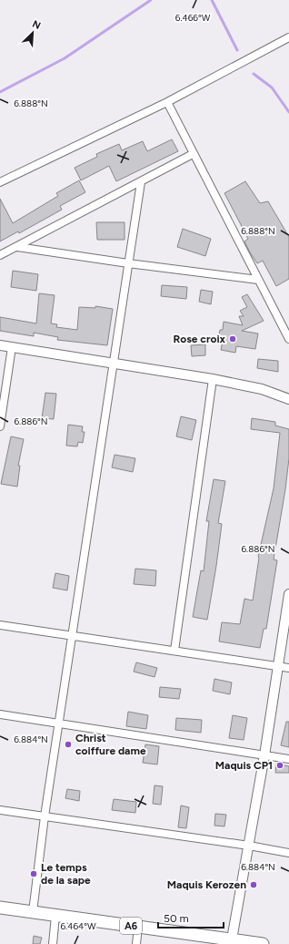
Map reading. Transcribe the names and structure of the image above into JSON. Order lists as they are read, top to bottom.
{
  "streets": {
    "highway": ["A6"]
  },
  "places": [
    "Rose croix",
    "Christ coiffure dame",
    "Maquis CP1",
    "Le temps de la sape",
    "Maquis Kerozen"
  ],
  "scale_bar": "50 m",
  "north": "top right",
  "coordinates": [
    "6.466°W",
    "6.888°N",
    "6.886°N",
    "6.884°N",
    "6.464°W"
  ]
}
